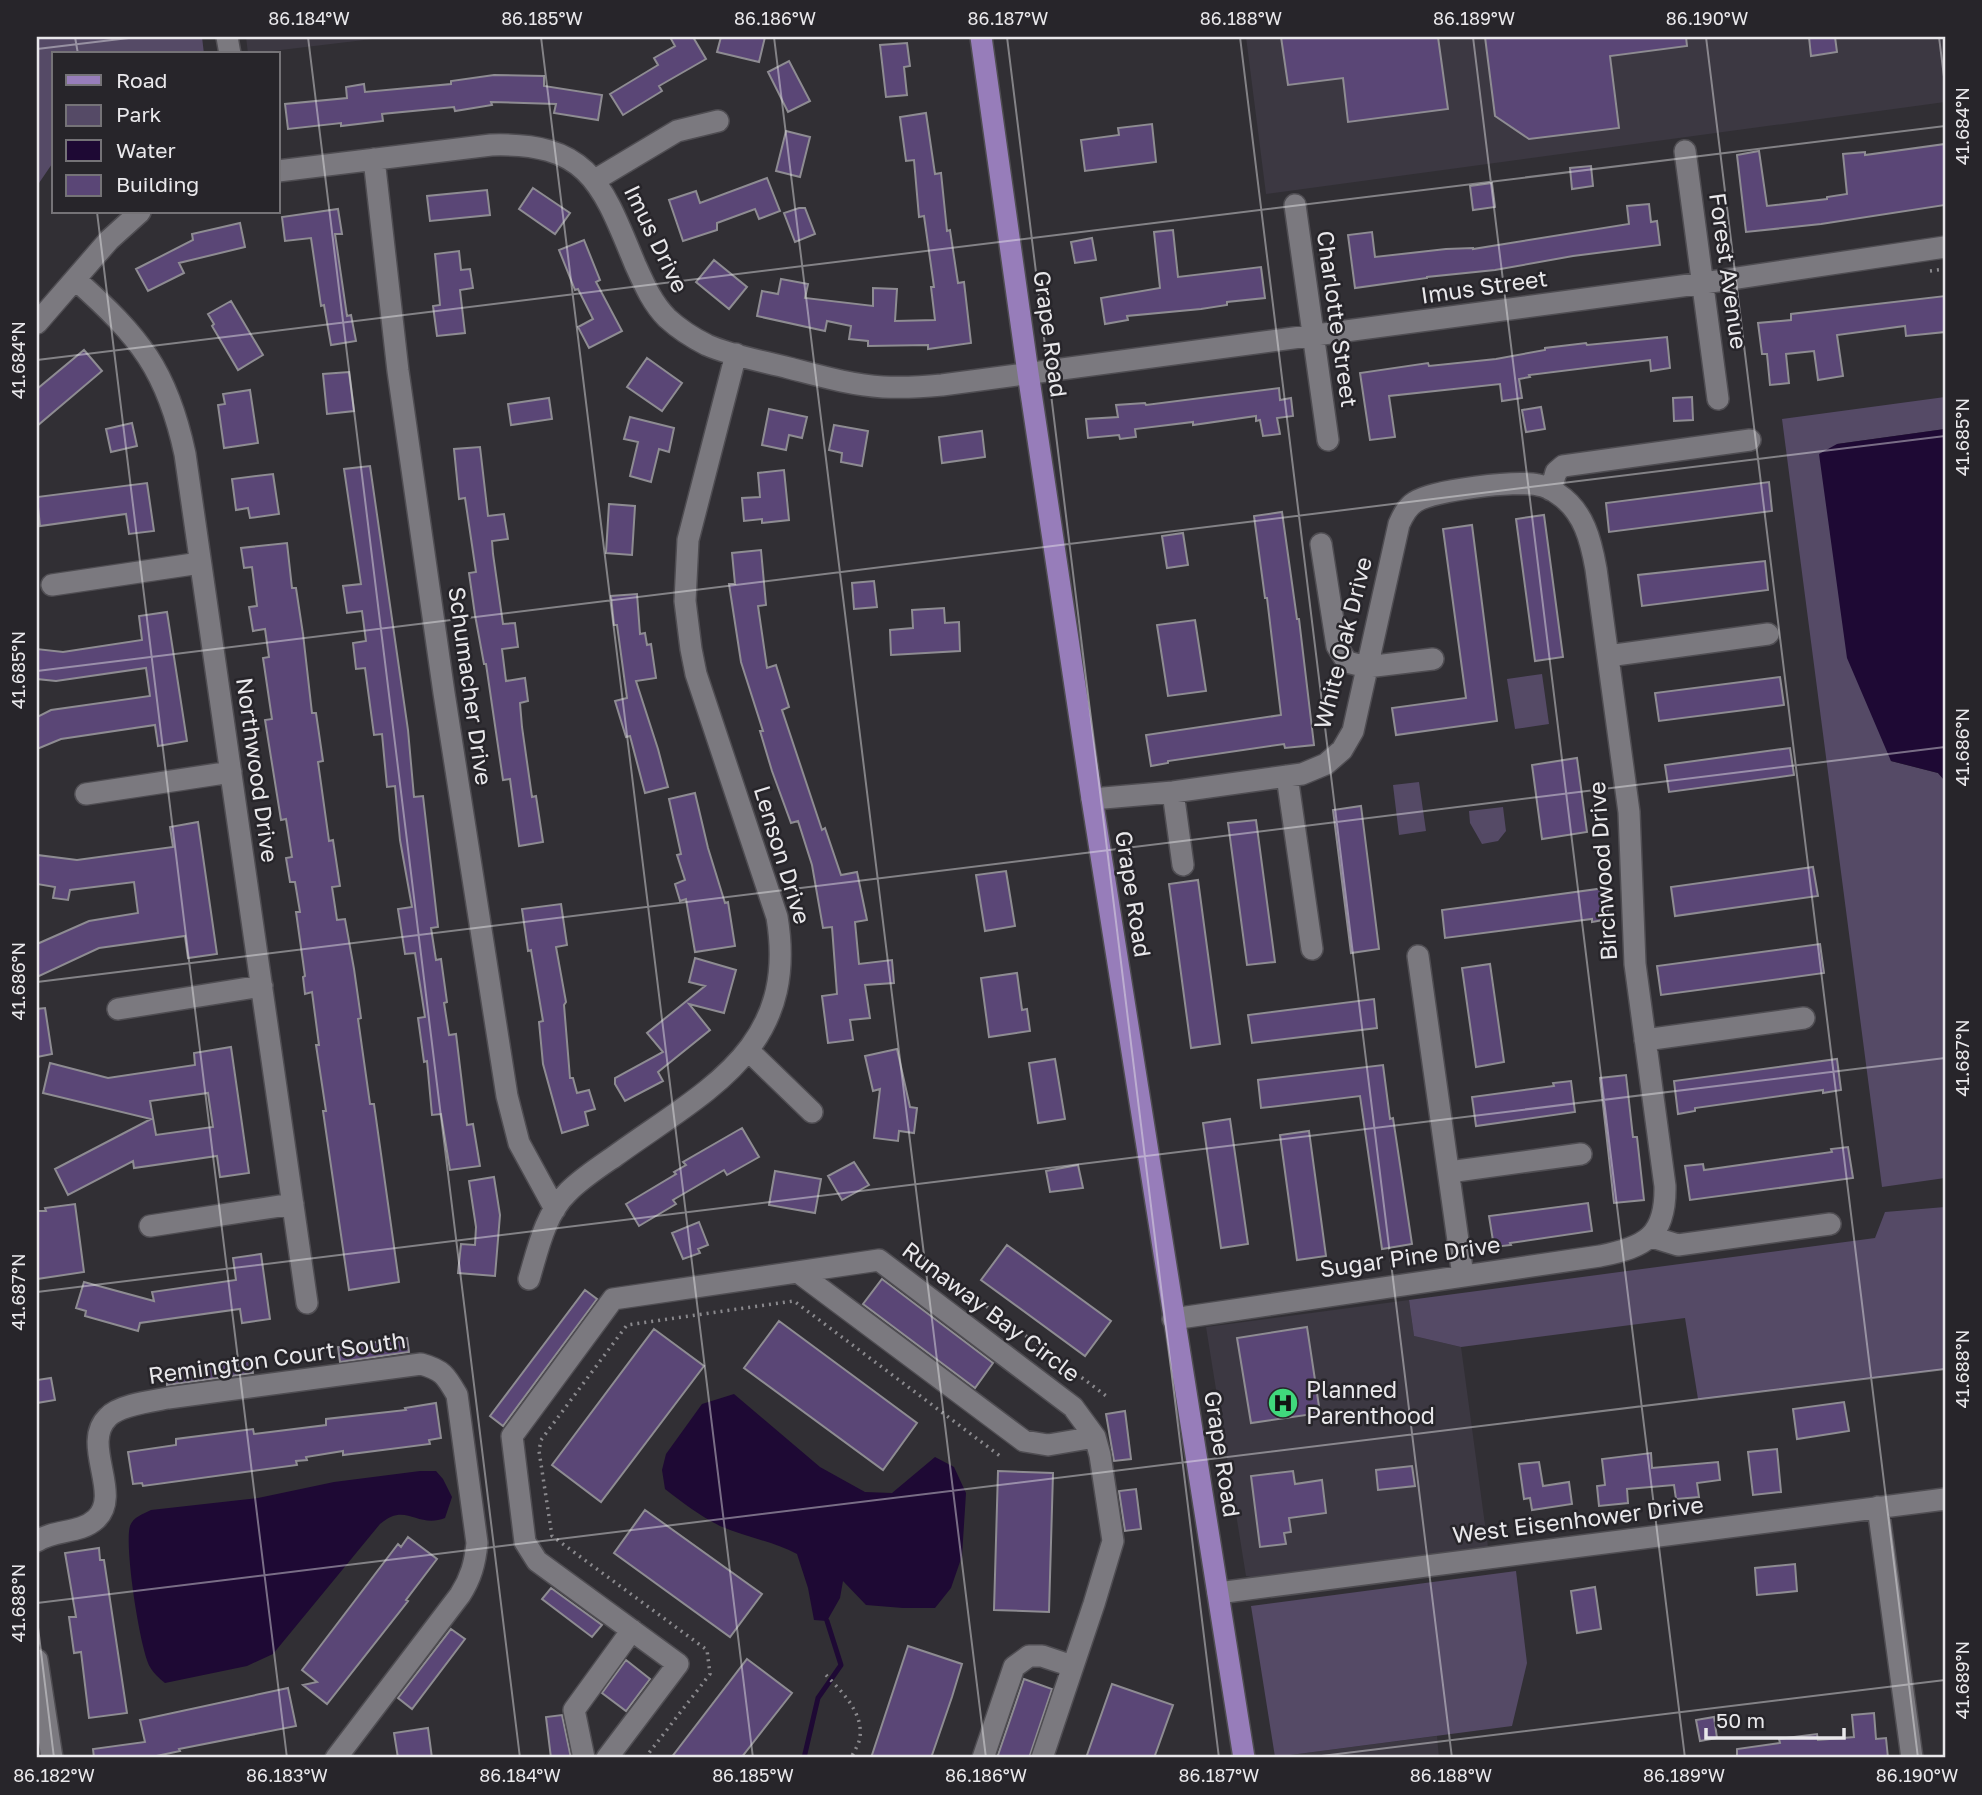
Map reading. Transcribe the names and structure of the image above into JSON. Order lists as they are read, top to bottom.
{
  "streets": {
    "main road": ["Grape Road"],
    "street": [
      "Imus Drive",
      "Forest Avenue",
      "Imus Street",
      "Charlotte Street",
      "White Oak Drive",
      "Schumacher Drive",
      "Northwood Drive",
      "Lenson Drive",
      "Birchwood Drive",
      "Sugar Pine Drive",
      "Runaway Bay Circle",
      "Remington Court South",
      "West Eisenhower Drive"
    ]
  },
  "crossings": [
    ["Imus Drive", "Imus Street"],
    ["Imus Drive", "Grape Road"],
    ["Imus Drive", "Schumacher Drive"],
    ["Imus Drive", "Lenson Drive"],
    ["Forest Avenue", "Imus Street"],
    ["Imus Street", "Charlotte Street"],
    ["Imus Street", "Grape Road"],
    ["Grape Road", "White Oak Drive"],
    ["Grape Road", "Sugar Pine Drive"],
    ["Grape Road", "West Eisenhower Drive"],
    ["White Oak Drive", "Birchwood Drive"],
    ["Schumacher Drive", "Lenson Drive"],
    ["Birchwood Drive", "Sugar Pine Drive"]
  ],
  "places": {
    "hospital": ["Planned Parenthood"]
  },
  "legend": [
    "Road",
    "Park",
    "Water",
    "Building"
  ],
  "scale_bar": "50 m",
  "coordinates": [
    "86.184°W",
    "86.185°W",
    "86.186°W",
    "86.187°W",
    "86.188°W",
    "86.189°W",
    "86.190°W",
    "41.684°N",
    "41.685°N",
    "41.686°N",
    "41.687°N",
    "41.688°N",
    "41.689°N",
    "86.182°W",
    "86.183°W"
  ]
}
